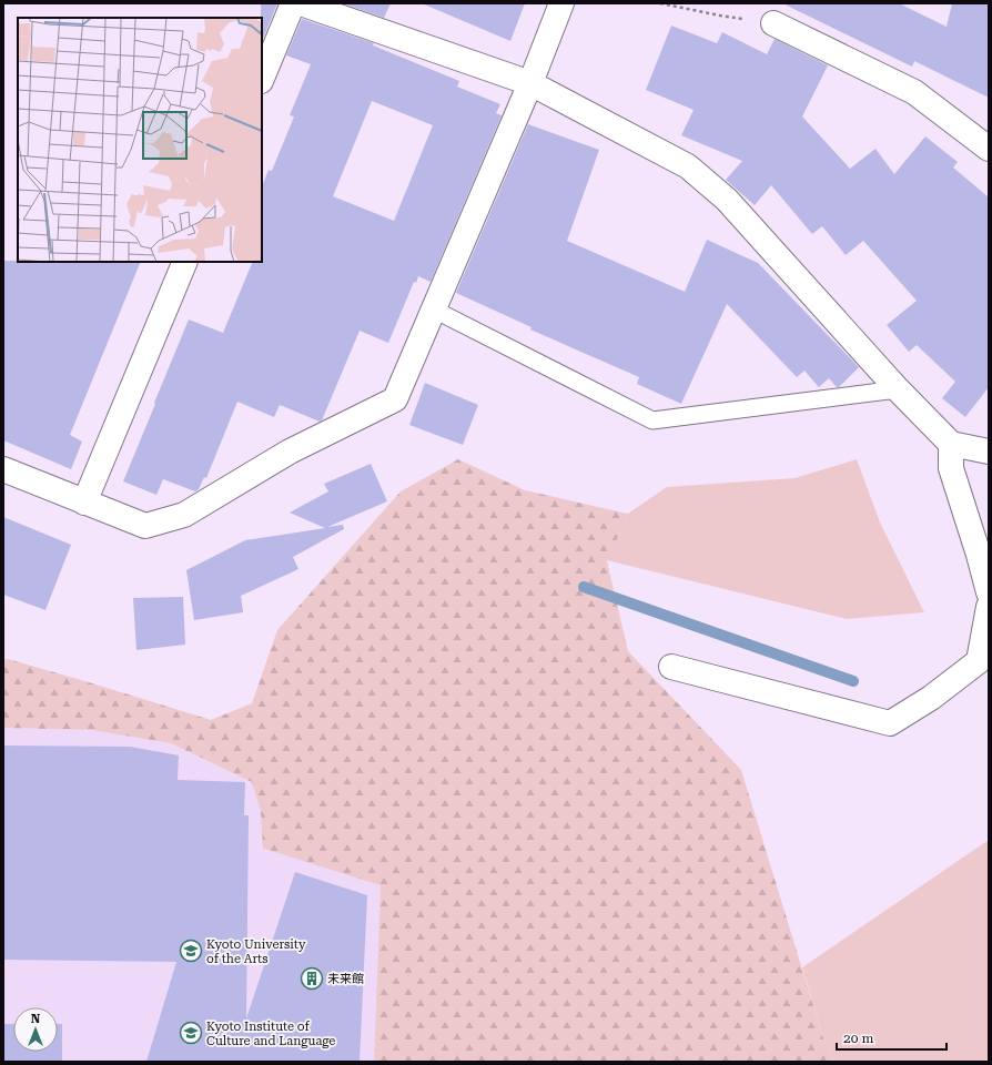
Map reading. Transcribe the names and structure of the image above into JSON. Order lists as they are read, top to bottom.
{
  "places": {
    "school or university": ["Kyoto University of the Arts", "Kyoto Institute of Culture and Language"],
    "building": ["未来館"]
  },
  "scale_bar": "20 m",
  "north": "top"
}
